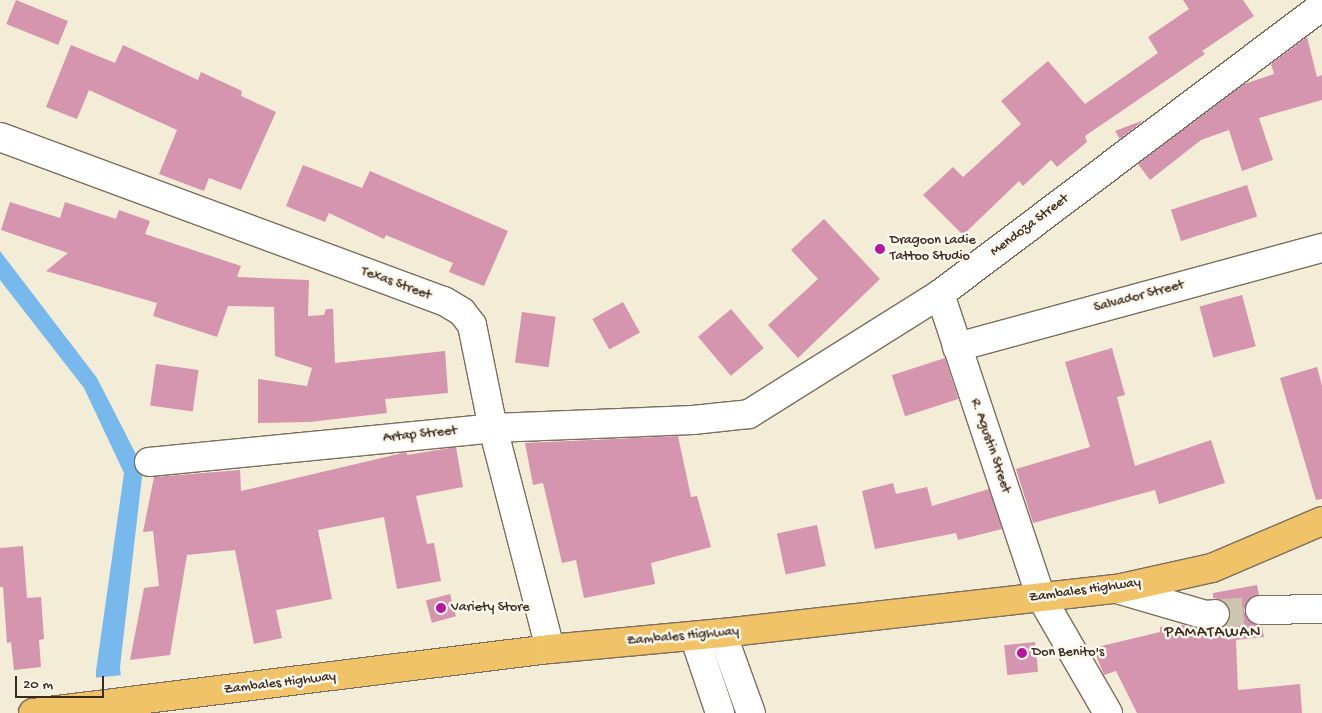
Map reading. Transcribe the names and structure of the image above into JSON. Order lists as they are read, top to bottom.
{
  "streets": {
    "main road": ["Zambales Highway"],
    "street": [
      "Mendoza Street",
      "Texas Street",
      "Salvador Street",
      "Artap Street",
      "R. Agustin Street"
    ]
  },
  "crossings": [
    ["Mendoza Street", "Artap Street"],
    ["Mendoza Street", "R. Agustin Street"],
    ["Texas Street", "Artap Street"],
    ["Texas Street", "Zambales Highway"],
    ["Salvador Street", "R. Agustin Street"],
    ["R. Agustin Street", "Zambales Highway"]
  ],
  "districts": ["PAMATAWAN"],
  "places": ["Dragoon Ladie Tattoo Studio", "Variety Store", "Don Benito's"],
  "scale_bar": "20 m"
}
